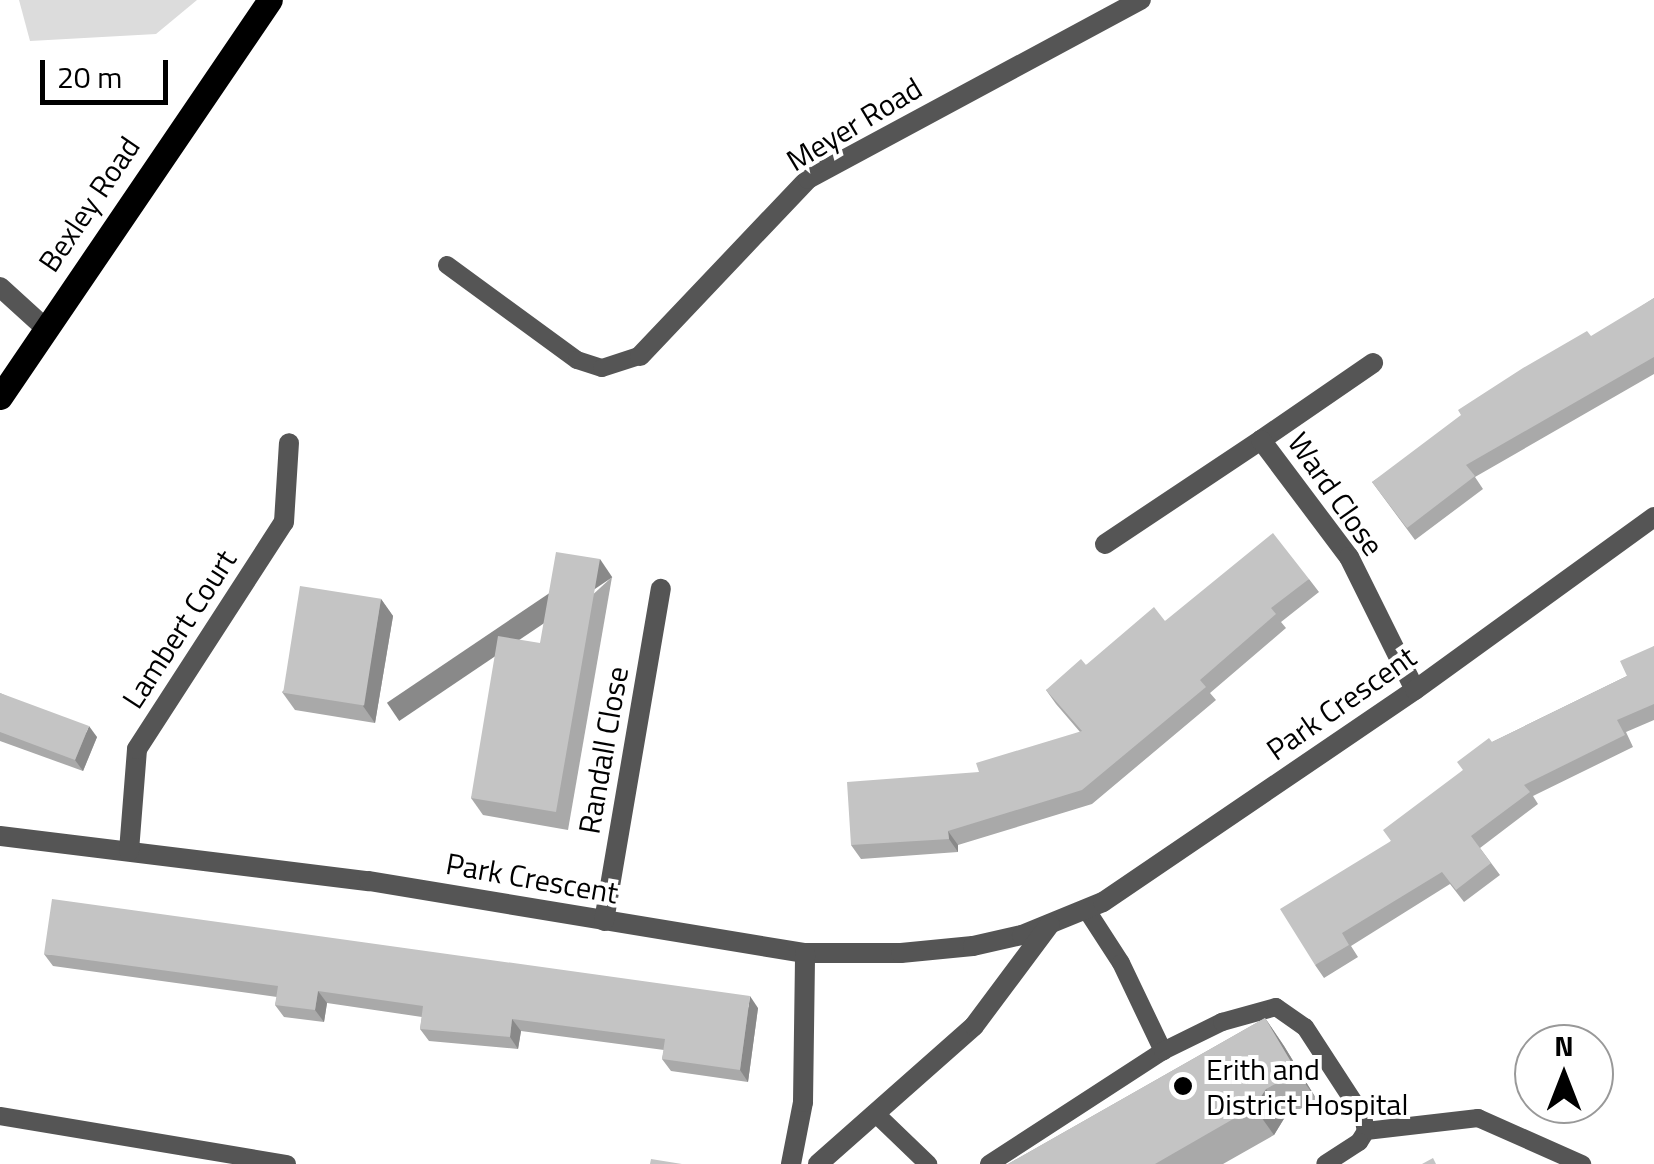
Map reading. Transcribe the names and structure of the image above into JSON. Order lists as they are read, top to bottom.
{
  "streets": {
    "main road": ["Bexley Road"],
    "street": [
      "Meyer Road",
      "Ward Close",
      "Lambert Court",
      "Park Crescent",
      "Randall Close"
    ]
  },
  "crossings": [
    ["Ward Close", "Park Crescent"],
    ["Lambert Court", "Park Crescent"],
    ["Park Crescent", "Randall Close"]
  ],
  "places": ["Erith and District Hospital"],
  "scale_bar": "20 m",
  "north": "top"
}
